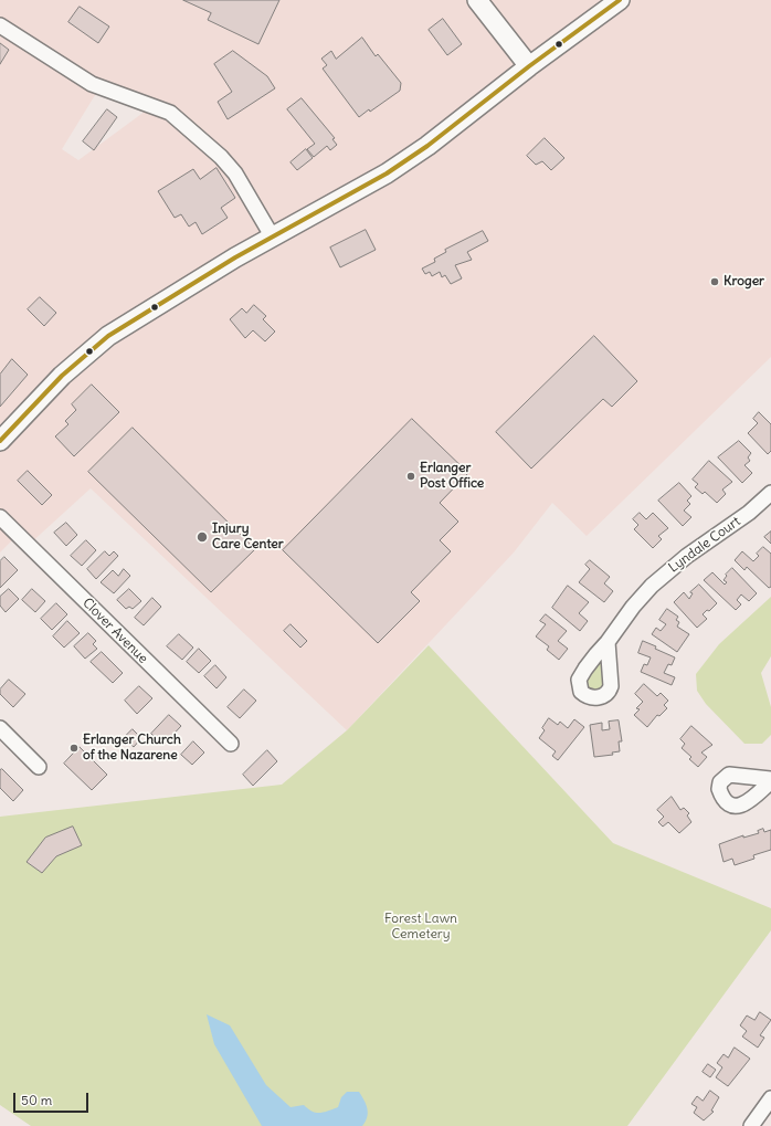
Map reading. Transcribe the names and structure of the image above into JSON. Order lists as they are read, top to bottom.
{
  "streets": {
    "street": ["Lyndale Court", "Clover Avenue"]
  },
  "parks": ["Forest Lawn Cemetery"],
  "places": [
    "Kroger",
    "Erlanger Post Office",
    "Injury Care Center",
    "Erlanger Church of the Nazarene"
  ],
  "scale_bar": "50 m"
}
